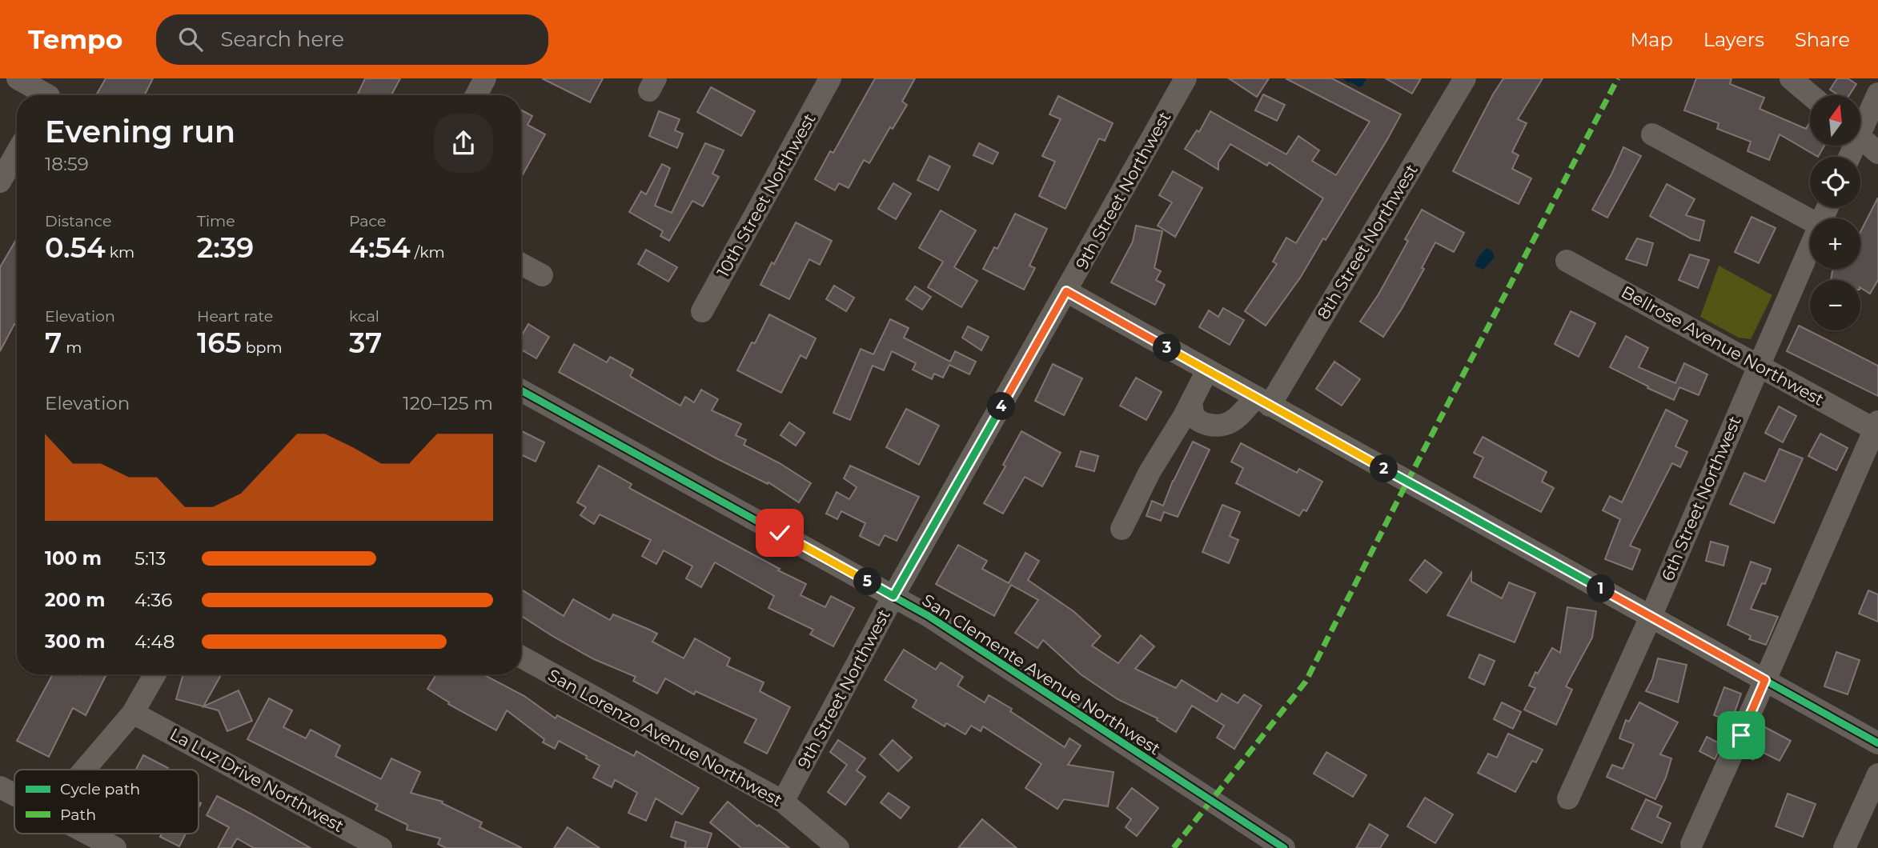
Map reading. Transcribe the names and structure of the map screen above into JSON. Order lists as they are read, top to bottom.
{
  "streets": {
    "street": [
      "9th Street Northwest",
      "10th Street Northwest",
      "8th Street Northwest",
      "Bellrose Avenue Northwest",
      "6th Street Northwest",
      "San Clemente Avenue Northwest",
      "San Lorenzo Avenue Northwest",
      "La Luz Drive Northwest"
    ]
  },
  "crossings": [
    ["9th Street Northwest", "San Clemente Avenue Northwest"],
    ["9th Street Northwest", "San Lorenzo Avenue Northwest"],
    ["Bellrose Avenue Northwest", "6th Street Northwest"]
  ],
  "legend": ["Cycle path", "Path"],
  "north": "top",
  "page": {
    "header": "Tempo",
    "search": "Search here",
    "nav": ["Map", "Layers", "Share"],
    "map_buttons": ["+", "−"],
    "heading": ["Evening run", "18:59"],
    "stats": [
      ["Distance", "0.54 km"],
      ["Time", "2:39"],
      ["Pace", "4:54 /km"],
      ["Elevation", "7 m"],
      ["Heart rate", "165 bpm"],
      ["kcal", "37"]
    ],
    "pins": [
      "3",
      "4",
      "2",
      "5",
      "1"
    ],
    "chart": ["Elevation", "120–125 m"],
    "list": [
      {
        "name": "100 m",
        "note": "5:13"
      },
      {
        "name": "200 m",
        "note": "4:36"
      },
      {
        "name": "300 m",
        "note": "4:48"
      }
    ]
  }
}
